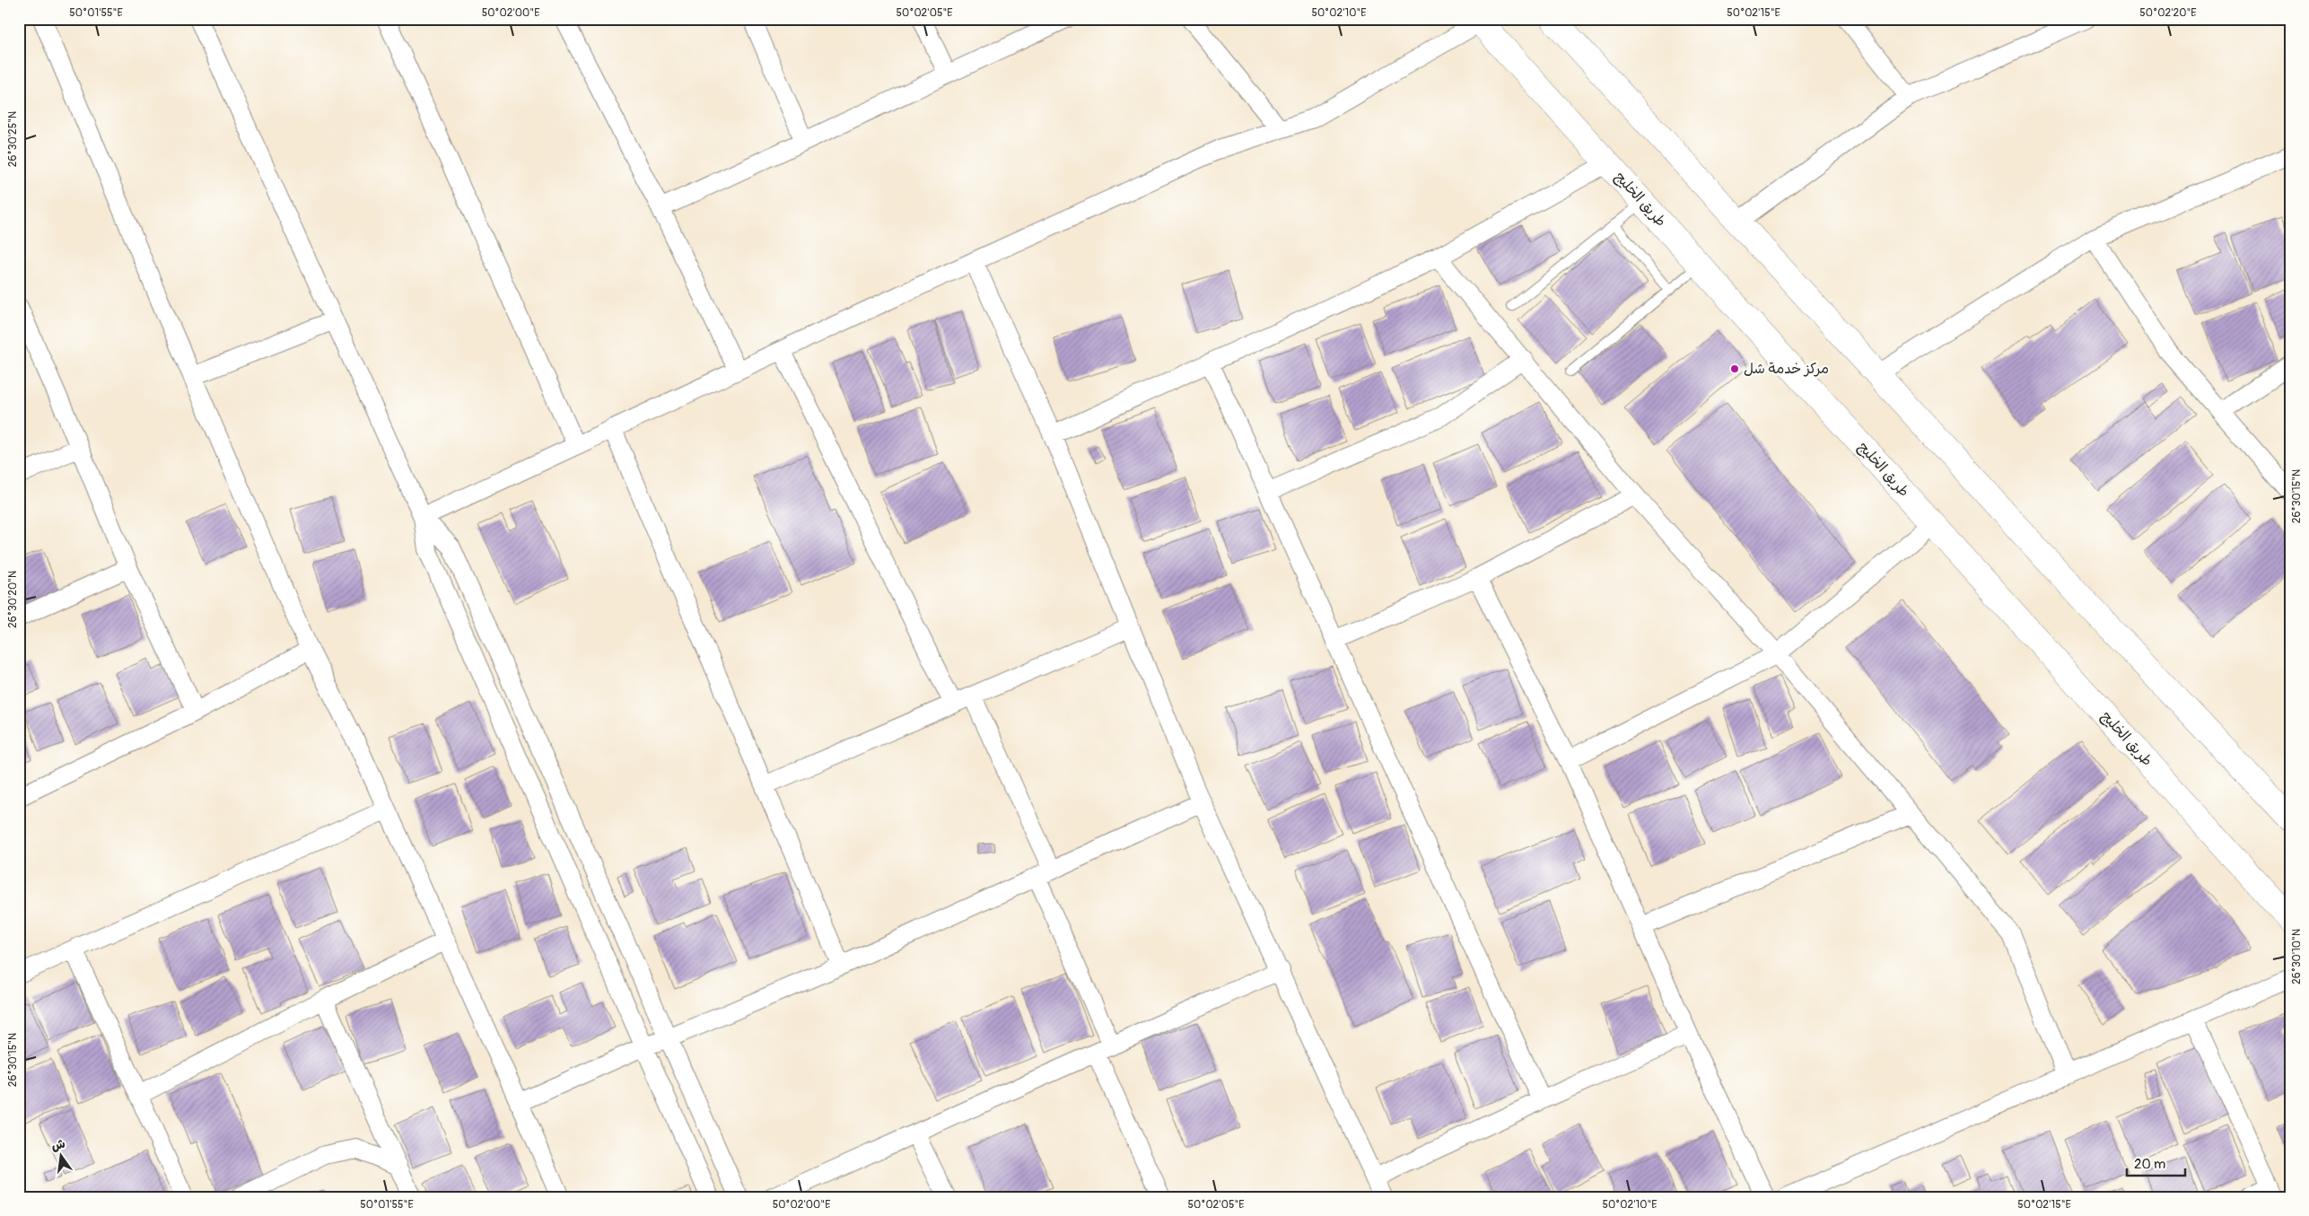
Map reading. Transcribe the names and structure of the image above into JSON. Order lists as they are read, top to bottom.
{
  "streets": {
    "main road": ["طريق الخليج"]
  },
  "places": ["مركز خدمة شل"],
  "scale_bar": "20 m",
  "north": "top",
  "coordinates": [
    "50°01'55\"E",
    "50°02'00\"E",
    "50°02'05\"E",
    "50°02'10\"E",
    "50°02'15\"E",
    "50°02'20\"E",
    "26°30'25\"N",
    "26°30'15\"N",
    "26°30'20\"N",
    "26°30'10\"N"
  ]
}
